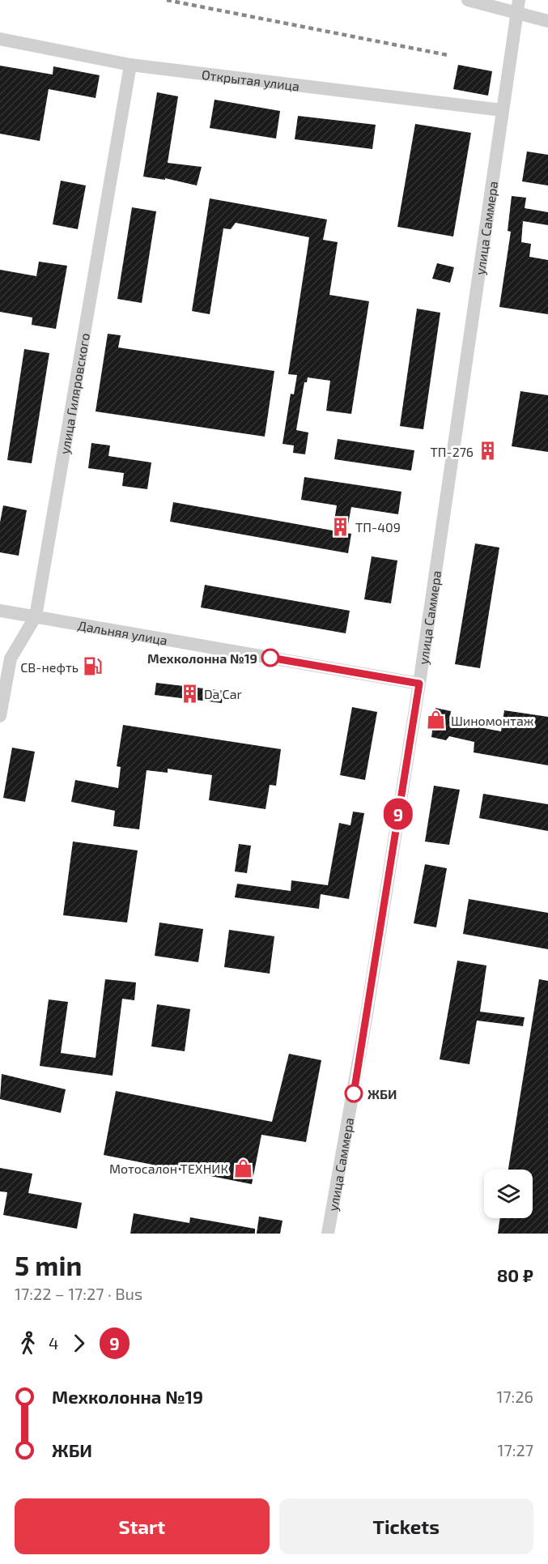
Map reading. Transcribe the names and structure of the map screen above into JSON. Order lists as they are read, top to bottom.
{
  "streets": {
    "street": [
      "Открытая улица",
      "улица Саммера",
      "улица Гиляровского",
      "Дальняя улица"
    ]
  },
  "crossings": [
    ["Открытая улица", "улица Саммера"],
    ["Открытая улица", "улица Гиляровского"],
    ["улица Саммера", "Дальняя улица"],
    ["улица Гиляровского", "Дальняя улица"]
  ],
  "places": {
    "building": ["ТП-276", "ТП-409", "Da'Car"],
    "other": ["Мехколонна №19", "ЖБИ"],
    "fuel station": ["СВ-нефть"],
    "shop": ["Шиномонтаж", "Мотосалон ТЕХНИК"]
  },
  "lines": ["bus line 9"],
  "page": {
    "on_map": "9",
    "heading": ["5 min", "17:22 – 17:27 · Bus", "80 ₽"],
    "legs": ["4", "9"],
    "list": [
      {
        "name": "Мехколонна №19",
        "value": "17:26"
      },
      {
        "name": "ЖБИ",
        "value": "17:27"
      }
    ],
    "buttons": ["Start", "Tickets"]
  }
}
